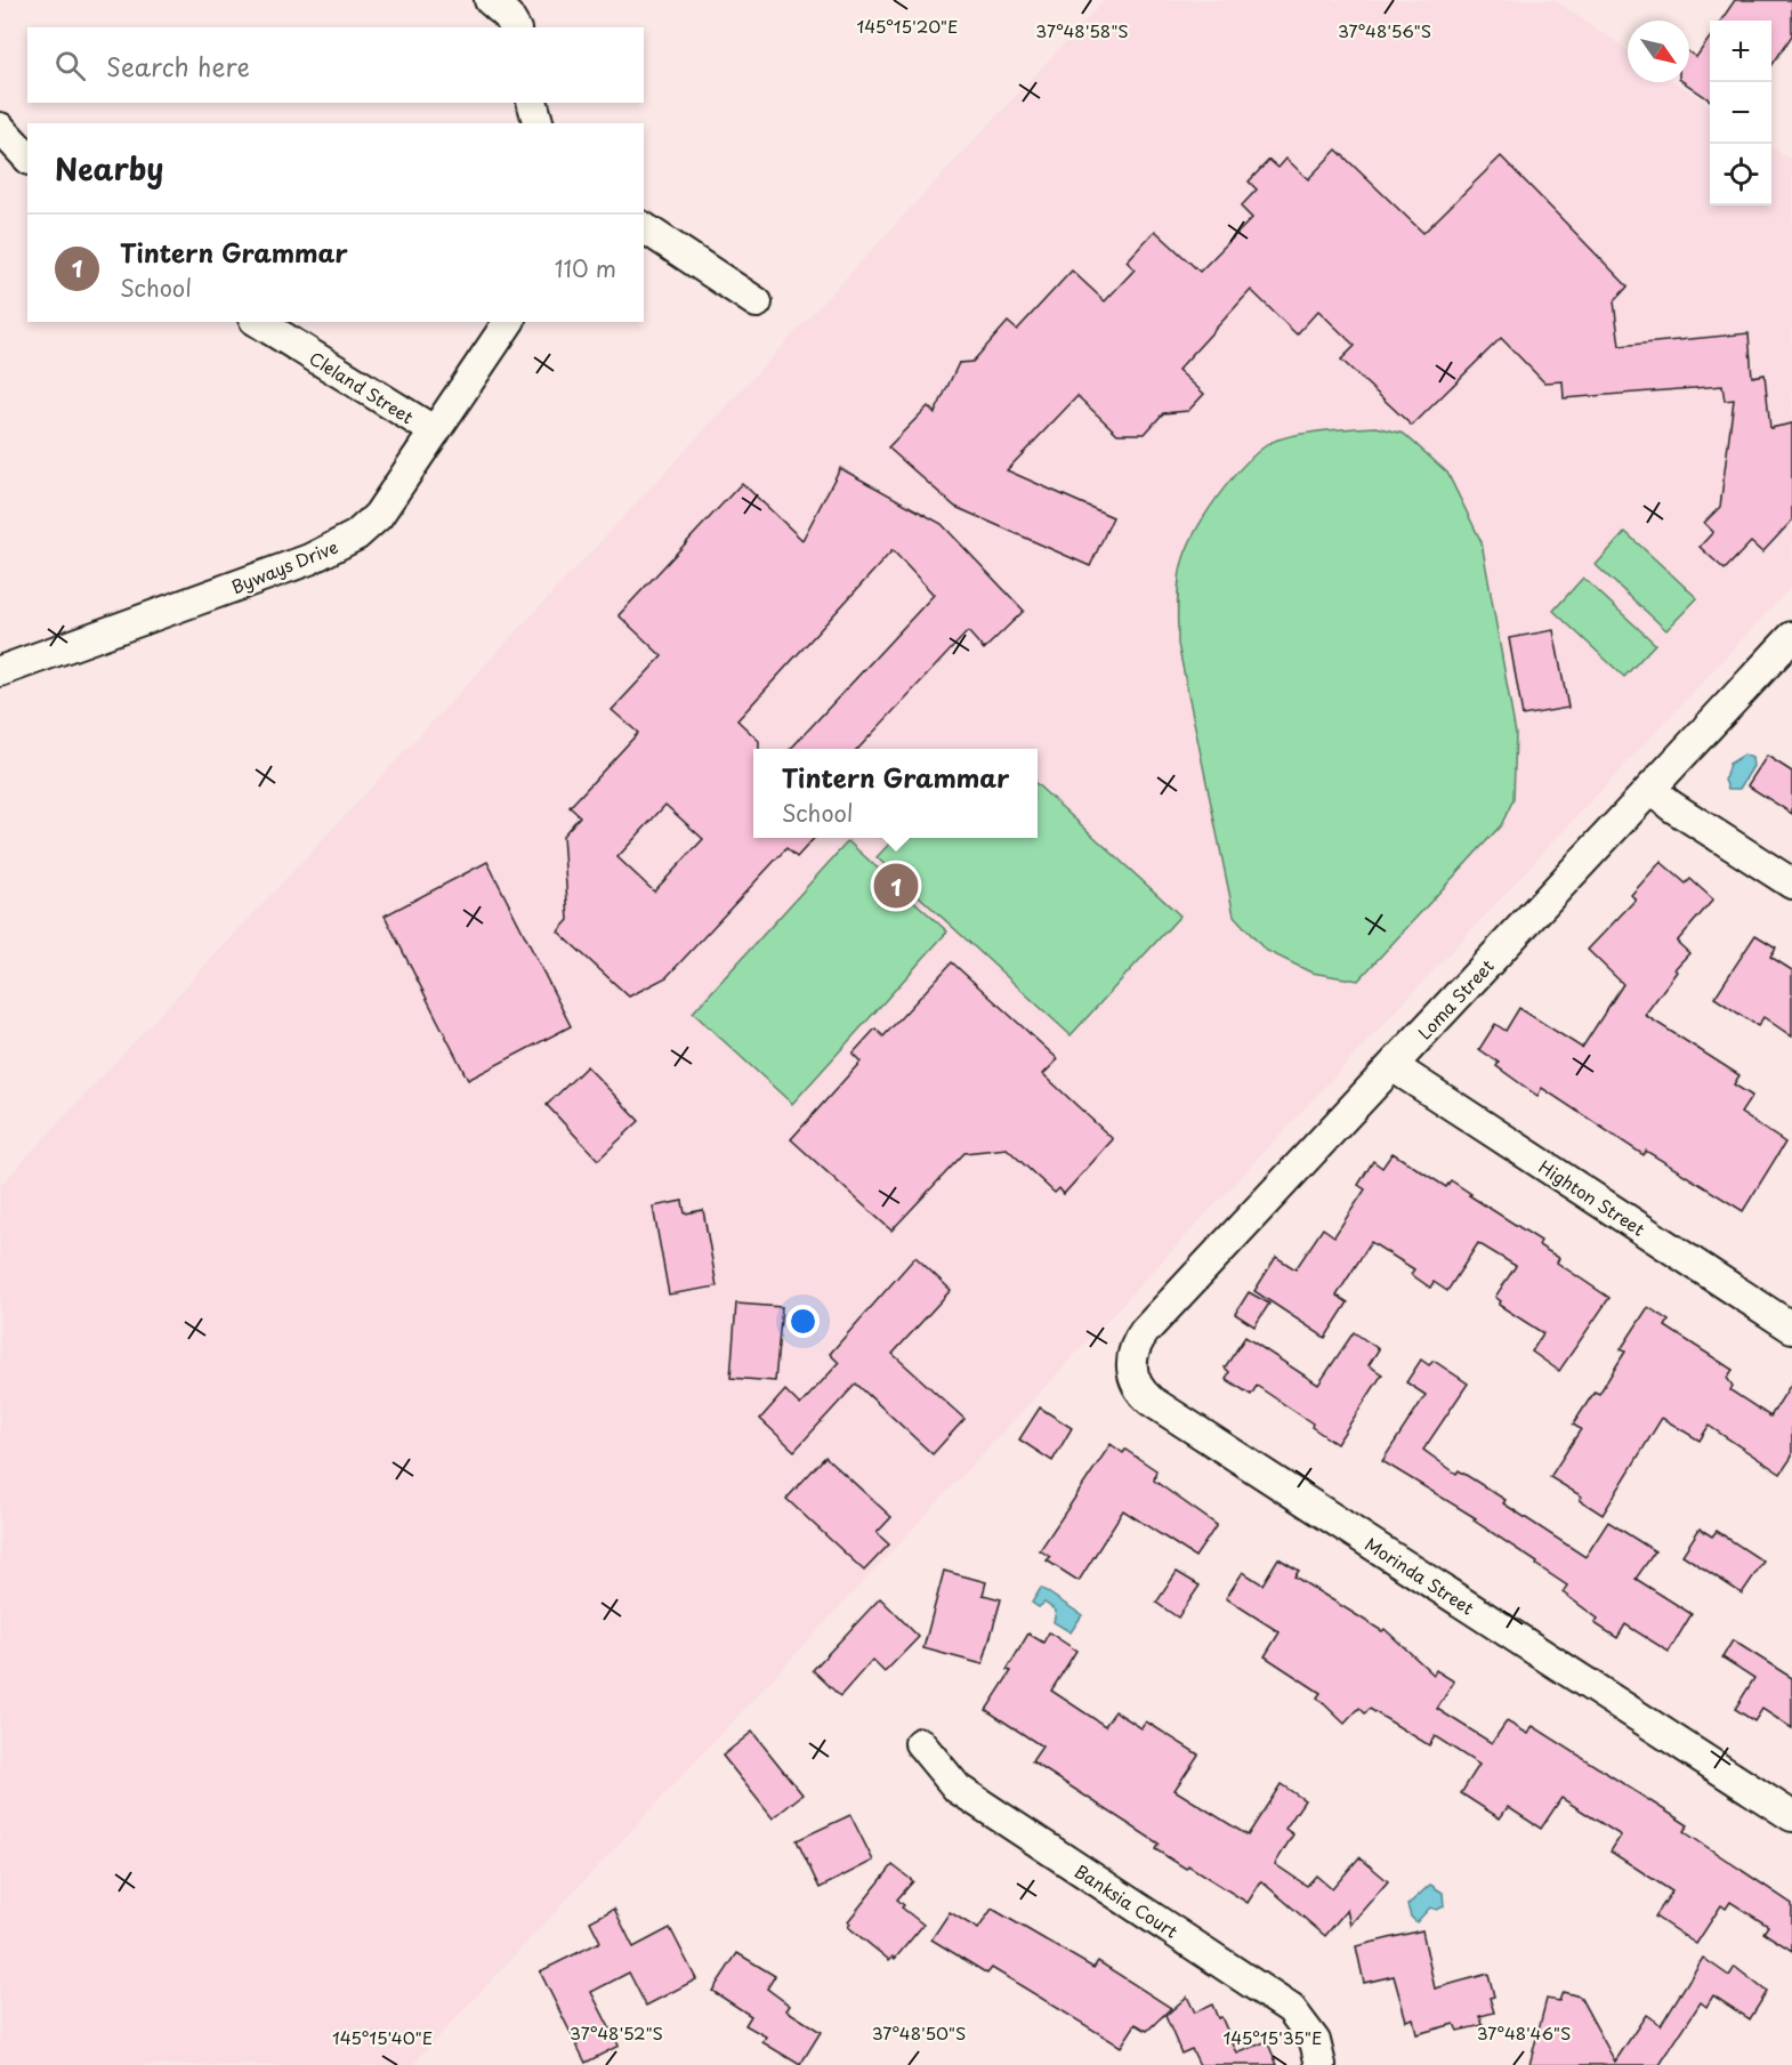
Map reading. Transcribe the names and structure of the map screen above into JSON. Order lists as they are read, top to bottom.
{
  "streets": {
    "street": [
      "Cleland Street",
      "Byways Drive",
      "Loma Street",
      "Highton Street",
      "Morinda Street",
      "Banksia Court"
    ]
  },
  "crossings": [
    ["Cleland Street", "Byways Drive"],
    ["Loma Street", "Highton Street"],
    ["Loma Street", "Morinda Street"]
  ],
  "north": "bottom right",
  "page": {
    "map_buttons": ["+", "−"],
    "search": "Search here",
    "heading": "Nearby",
    "list": [
      {
        "mark": "1",
        "name": "Tintern Grammar",
        "note": "School",
        "value": "110 m"
      }
    ],
    "popup": ["Tintern Grammar", "School"],
    "pins": "1"
  },
  "coordinates": [
    "145°15'20\"E",
    "37°48'58\"S",
    "37°48'56\"S",
    "37°48'52\"S",
    "37°48'50\"S",
    "37°48'46\"S",
    "145°15'40\"E",
    "145°15'35\"E"
  ]
}
